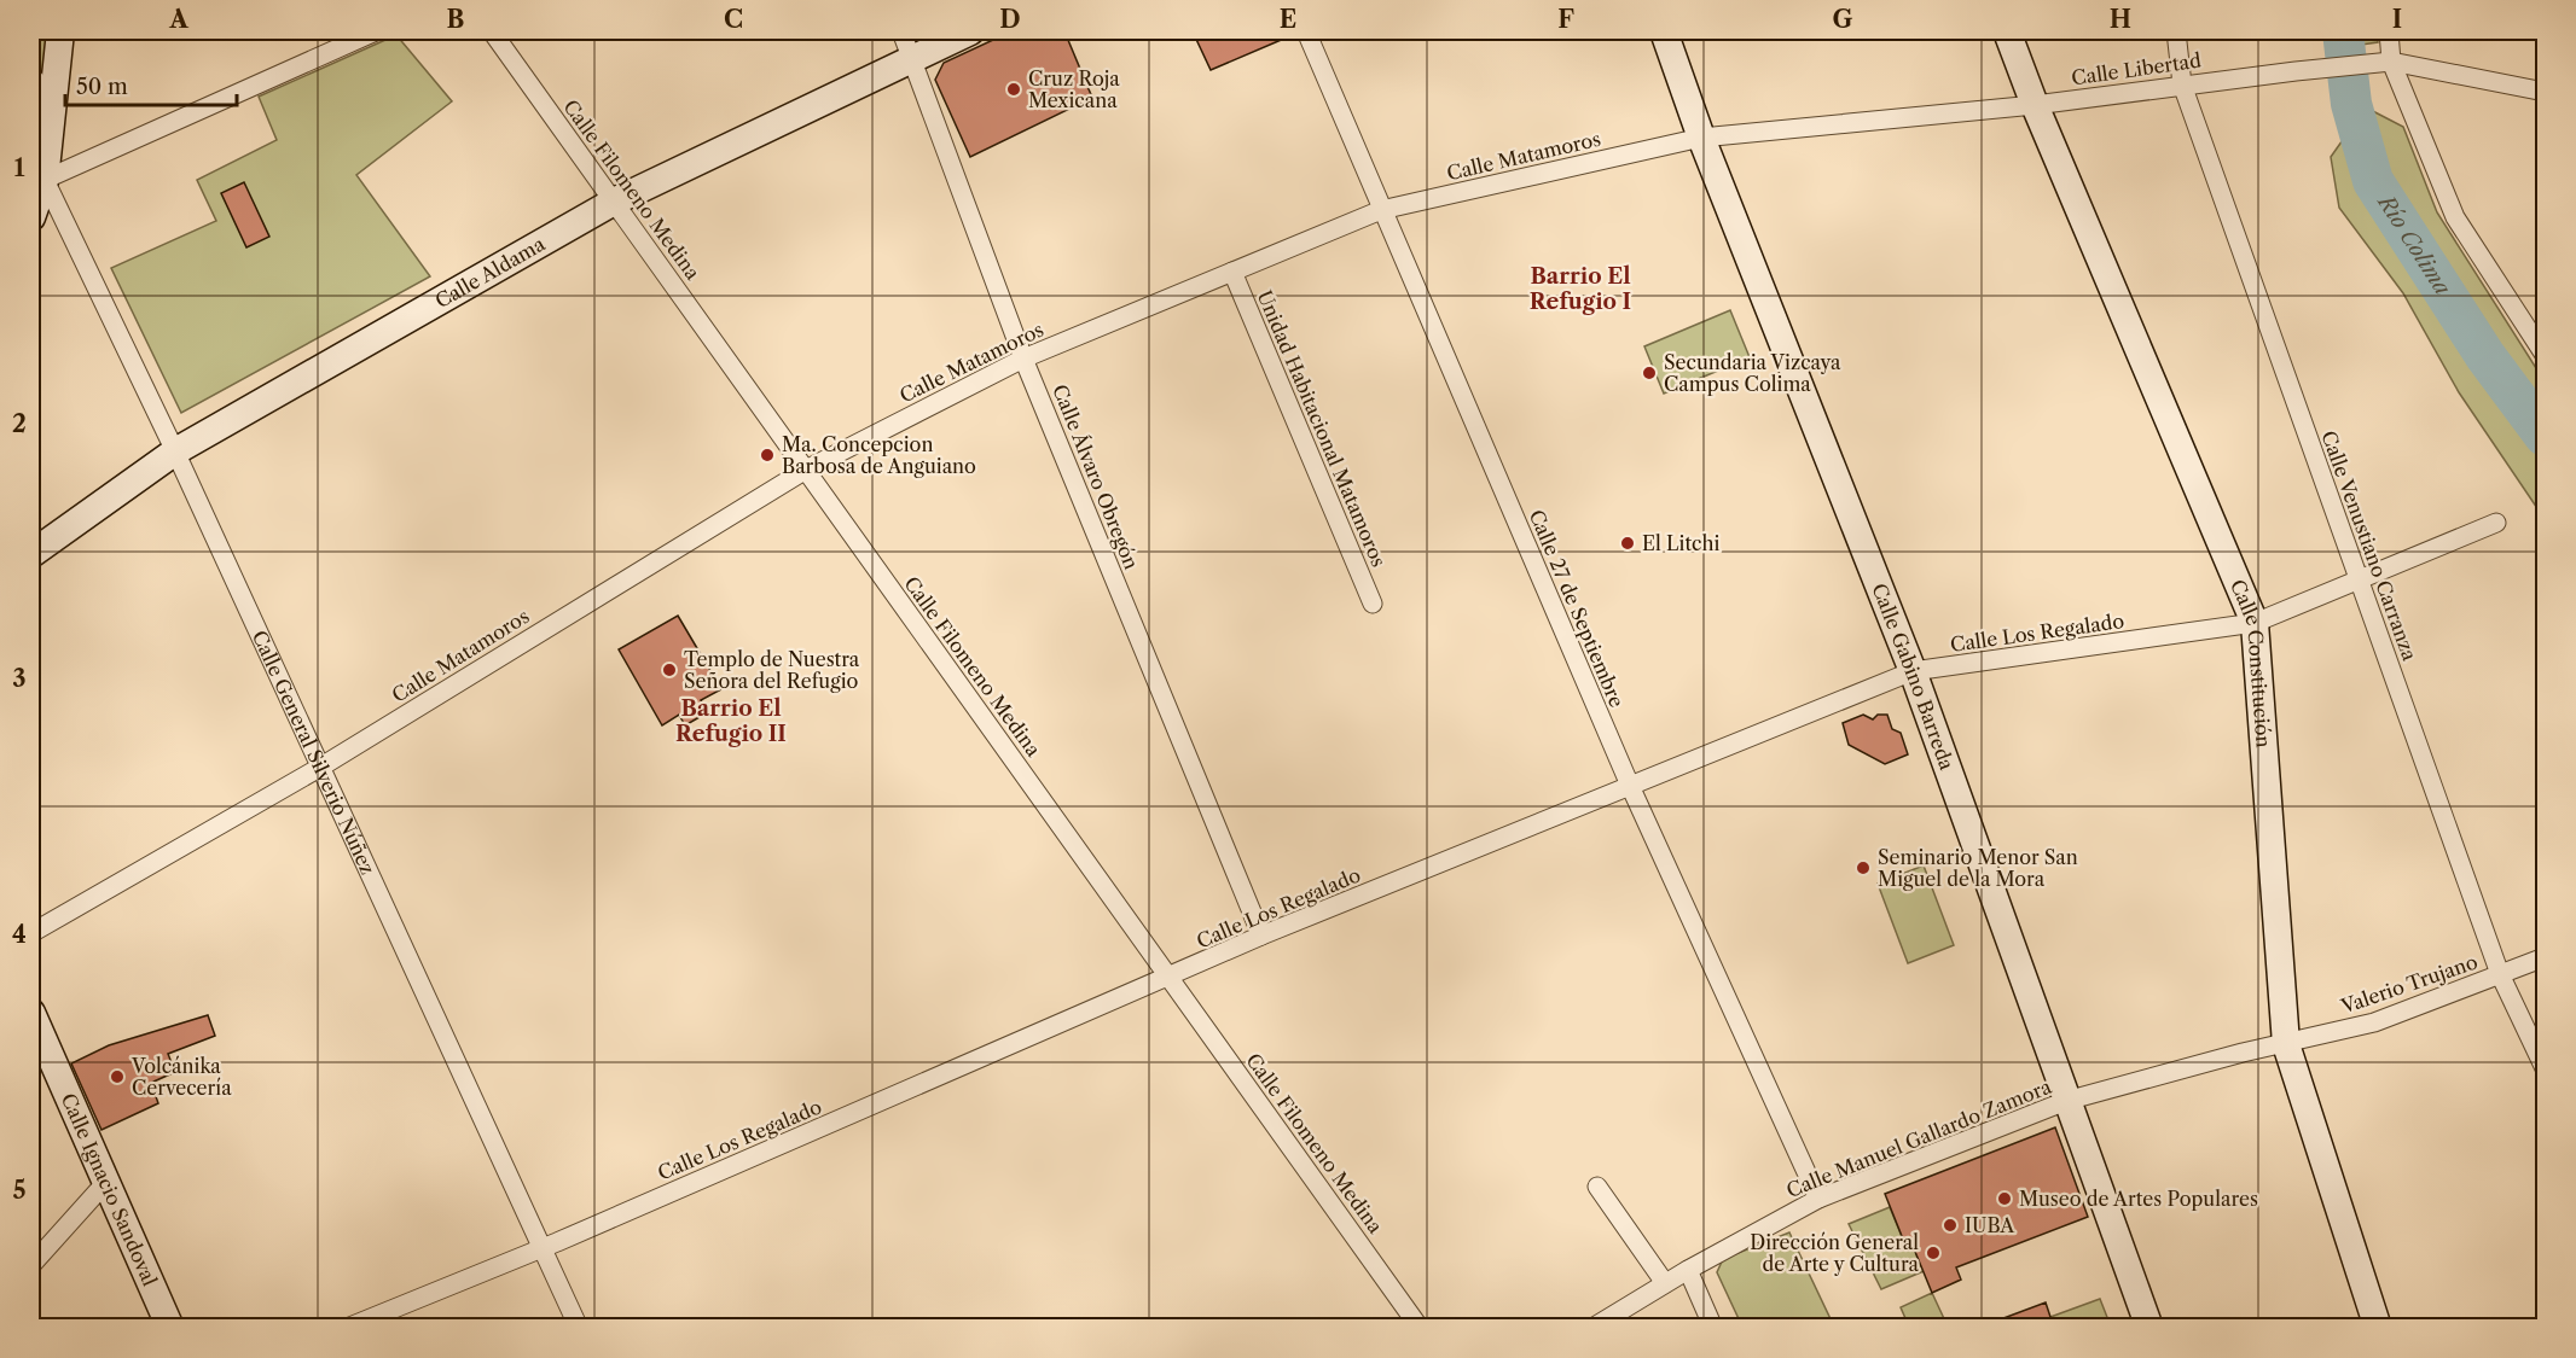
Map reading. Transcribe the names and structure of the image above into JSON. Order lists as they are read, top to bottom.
{
  "streets": {
    "street": [
      "Calle Libertad",
      "Calle Matamoros",
      "Calle Filomeno Medina",
      "Calle Aldama",
      "Unidad Habitacional Matamoros",
      "Calle Álvaro Obregón",
      "Calle Venustiano Carranza",
      "Calle 27 de Septiembre",
      "Calle Los Regalado",
      "Calle Constitución",
      "Calle Gabino Barreda",
      "Calle General Silverio Núñez",
      "Valerio Trujano",
      "Calle Manuel Gallardo Zamora",
      "Calle Ignacio Sandoval"
    ]
  },
  "crossings": [
    ["Calle Libertad", "Calle Matamoros"],
    ["Calle Libertad", "Calle Venustiano Carranza"],
    ["Calle Libertad", "Calle Constitución"],
    ["Calle Matamoros", "Calle Filomeno Medina"],
    ["Calle Matamoros", "Unidad Habitacional Matamoros"],
    ["Calle Matamoros", "Calle Álvaro Obregón"],
    ["Calle Matamoros", "Calle 27 de Septiembre"],
    ["Calle Matamoros", "Calle Constitución"],
    ["Calle Matamoros", "Calle Gabino Barreda"],
    ["Calle Matamoros", "Calle General Silverio Núñez"],
    ["Calle Filomeno Medina", "Calle Aldama"],
    ["Calle Filomeno Medina", "Calle Los Regalado"],
    ["Calle Aldama", "Calle Álvaro Obregón"],
    ["Calle Aldama", "Calle General Silverio Núñez"],
    ["Calle Álvaro Obregón", "Calle Los Regalado"],
    ["Calle Venustiano Carranza", "Calle Los Regalado"],
    ["Calle Venustiano Carranza", "Valerio Trujano"],
    ["Calle 27 de Septiembre", "Calle Los Regalado"],
    ["Calle 27 de Septiembre", "Calle Manuel Gallardo Zamora"],
    ["Calle Los Regalado", "Calle Constitución"],
    ["Calle Los Regalado", "Calle Gabino Barreda"],
    ["Calle Los Regalado", "Calle General Silverio Núñez"],
    ["Calle Constitución", "Valerio Trujano"],
    ["Calle Constitución", "Calle Manuel Gallardo Zamora"],
    ["Calle Gabino Barreda", "Calle Manuel Gallardo Zamora"],
    ["Valerio Trujano", "Calle Manuel Gallardo Zamora"]
  ],
  "districts": ["Barrio El Refugio I", "Barrio El Refugio II"],
  "water": ["Río Colima"],
  "places": [
    "Cruz Roja Mexicana",
    "Secundaria Vizcaya Campus Colima",
    "Ma. Concepcion Barbosa de Anguiano",
    "El Litchi",
    "Templo de Nuestra Señora del Refugio",
    "Seminario Menor San Miguel de la Mora",
    "Volcánika Cervecería",
    "Museo de Artes Populares",
    "IUBA",
    "Dirección General de Arte y Cultura"
  ],
  "scale_bar": "50 m",
  "grid": {
    "columns": [
      "A",
      "B",
      "C",
      "D",
      "E",
      "F",
      "G",
      "H",
      "I"
    ],
    "rows": [
      "1",
      "2",
      "3",
      "4",
      "5"
    ]
  }
}
